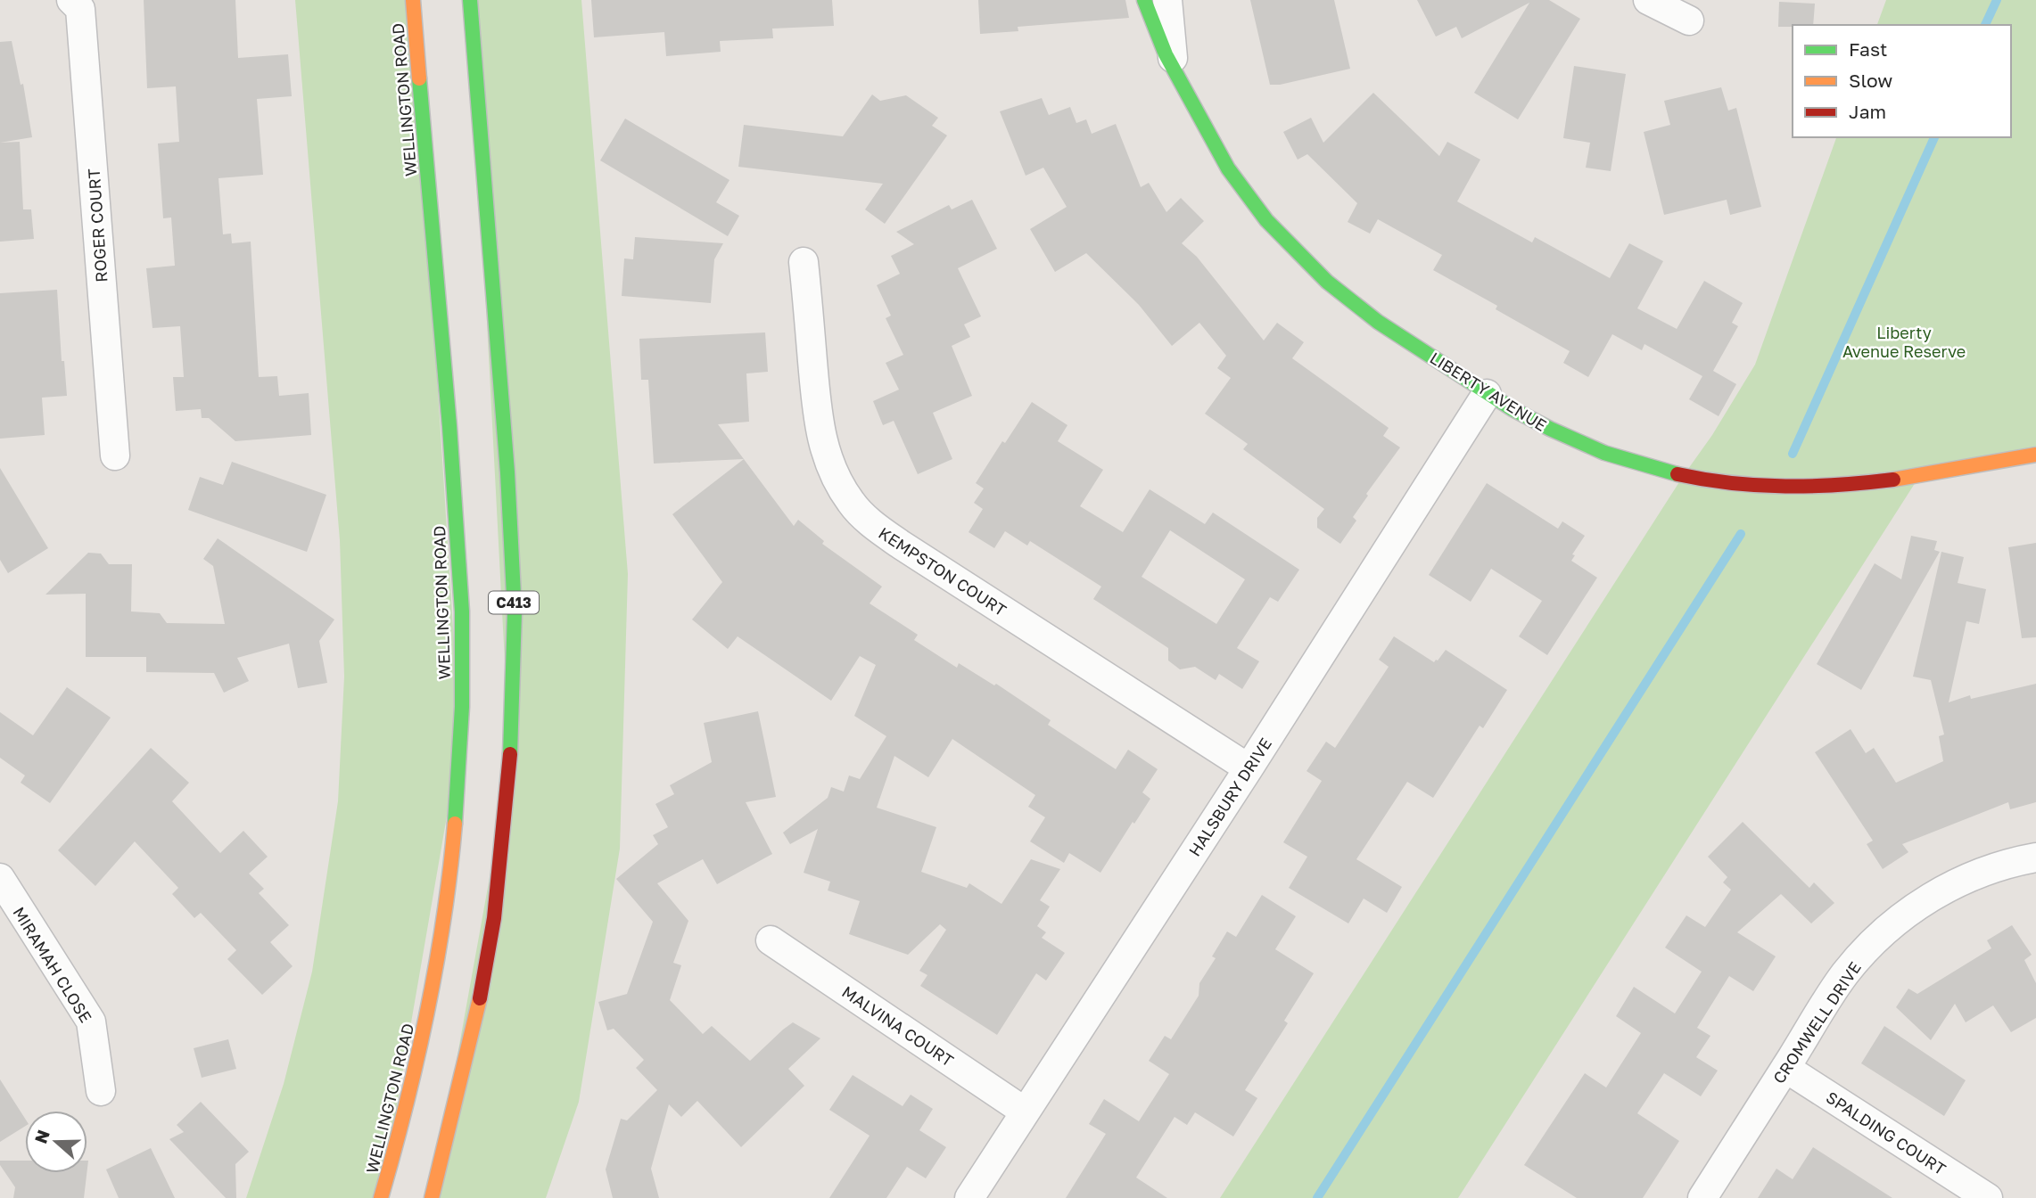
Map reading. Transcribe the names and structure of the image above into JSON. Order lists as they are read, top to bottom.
{
  "streets": {
    "main road": ["WELLINGTON ROAD", "LIBERTY AVENUE", "C413"],
    "street": [
      "ROGER COURT",
      "KEMPSTON COURT",
      "HALSBURY DRIVE",
      "MIRAMAH CLOSE",
      "CROMWELL DRIVE",
      "MALVINA COURT",
      "SPALDING COURT"
    ]
  },
  "crossings": [
    ["LIBERTY AVENUE", "HALSBURY DRIVE"],
    ["KEMPSTON COURT", "HALSBURY DRIVE"],
    ["HALSBURY DRIVE", "MALVINA COURT"],
    ["CROMWELL DRIVE", "SPALDING COURT"]
  ],
  "parks": ["Liberty Avenue Reserve"],
  "legend": ["Fast", "Slow", "Jam"],
  "north": "left"
}
